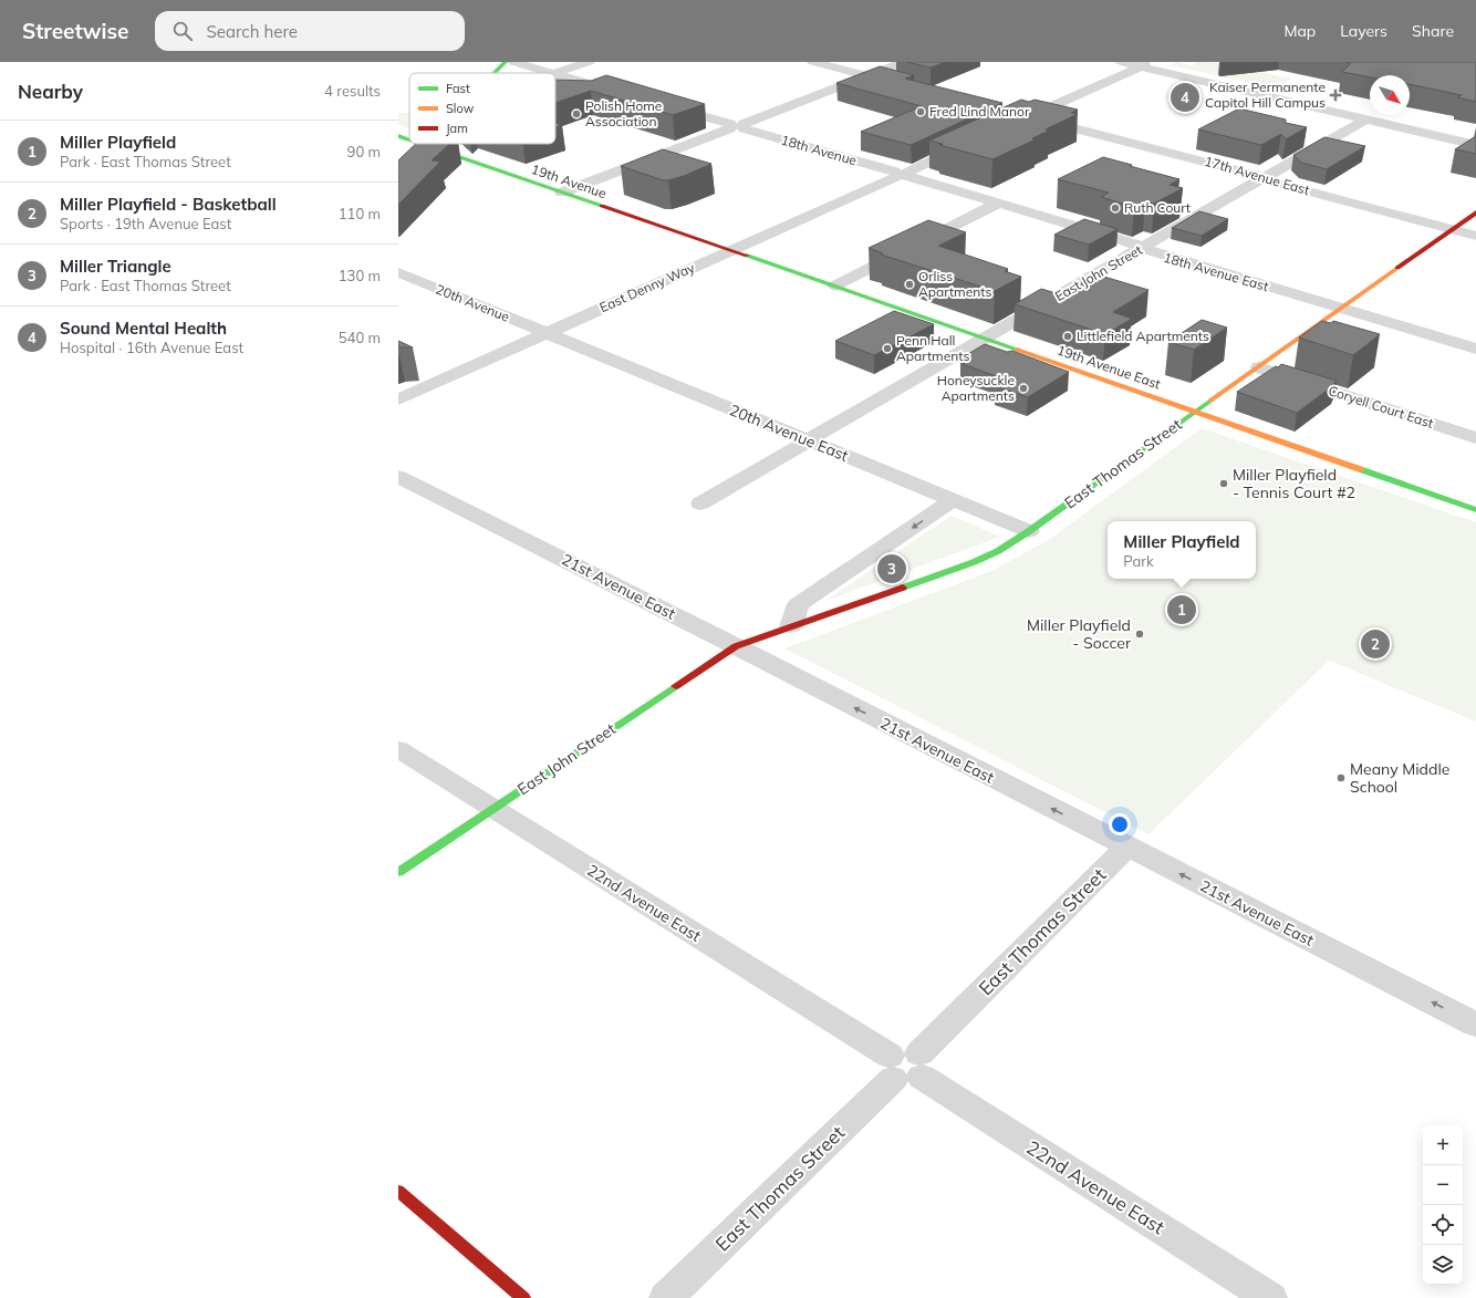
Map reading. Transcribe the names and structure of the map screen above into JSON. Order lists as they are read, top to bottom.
{
  "streets": {
    "street": [
      "18th Avenue",
      "17th Avenue East",
      "19th Avenue",
      "18th Avenue East",
      "East John Street",
      "East Denny Way",
      "20th Avenue",
      "19th Avenue East",
      "Coryell Court East",
      "20th Avenue East",
      "East Thomas Street",
      "21st Avenue East",
      "22nd Avenue East"
    ]
  },
  "crossings": [
    ["18th Avenue", "18th Avenue East"],
    ["18th Avenue", "East Denny Way"],
    ["17th Avenue East", "East John Street"],
    ["17th Avenue East", "East Thomas Street"],
    ["19th Avenue", "East Denny Way"],
    ["19th Avenue", "19th Avenue East"],
    ["18th Avenue East", "East John Street"],
    ["18th Avenue East", "East Denny Way"],
    ["18th Avenue East", "East Thomas Street"],
    ["East John Street", "19th Avenue East"],
    ["East John Street", "20th Avenue East"],
    ["East John Street", "East Thomas Street"],
    ["East John Street", "21st Avenue East"],
    ["East John Street", "22nd Avenue East"],
    ["East Denny Way", "20th Avenue"],
    ["East Denny Way", "19th Avenue East"],
    ["East Denny Way", "20th Avenue East"],
    ["20th Avenue", "20th Avenue East"],
    ["19th Avenue East", "East Thomas Street"],
    ["Coryell Court East", "East Thomas Street"],
    ["20th Avenue East", "East Thomas Street"],
    ["East Thomas Street", "21st Avenue East"],
    ["East Thomas Street", "22nd Avenue East"]
  ],
  "one_way": ["21st Avenue East"],
  "places": {
    "health": ["Kaiser Permanente Capitol Hill Campus"],
    "other": [
      "Fred Lind Manor",
      "Polish Home Association",
      "Ruth Court",
      "Orliss Apartments",
      "Littlefield Apartments",
      "Penn Hall Apartments",
      "Honeysuckle Apartments",
      "Miller Playfield - Tennis Court #2",
      "Miller Playfield - Soccer",
      "Meany Middle School"
    ]
  },
  "legend": ["Fast", "Slow", "Jam"],
  "north": "bottom right",
  "page": {
    "header": "Streetwise",
    "search": "Search here",
    "nav": ["Map", "Layers", "Share"],
    "heading": ["Nearby", "4 results"],
    "pins": [
      "4",
      "3",
      "1",
      "2"
    ],
    "list": [
      {
        "mark": "1",
        "name": "Miller Playfield",
        "note": "Park · East Thomas Street",
        "value": "90 m"
      },
      {
        "mark": "2",
        "name": "Miller Playfield - Basketball",
        "note": "Sports · 19th Avenue East",
        "value": "110 m"
      },
      {
        "mark": "3",
        "name": "Miller Triangle",
        "note": "Park · East Thomas Street",
        "value": "130 m"
      },
      {
        "mark": "4",
        "name": "Sound Mental Health",
        "note": "Hospital · 16th Avenue East",
        "value": "540 m"
      }
    ],
    "popup": ["Miller Playfield", "Park"],
    "map_buttons": ["+", "−"]
  }
}
